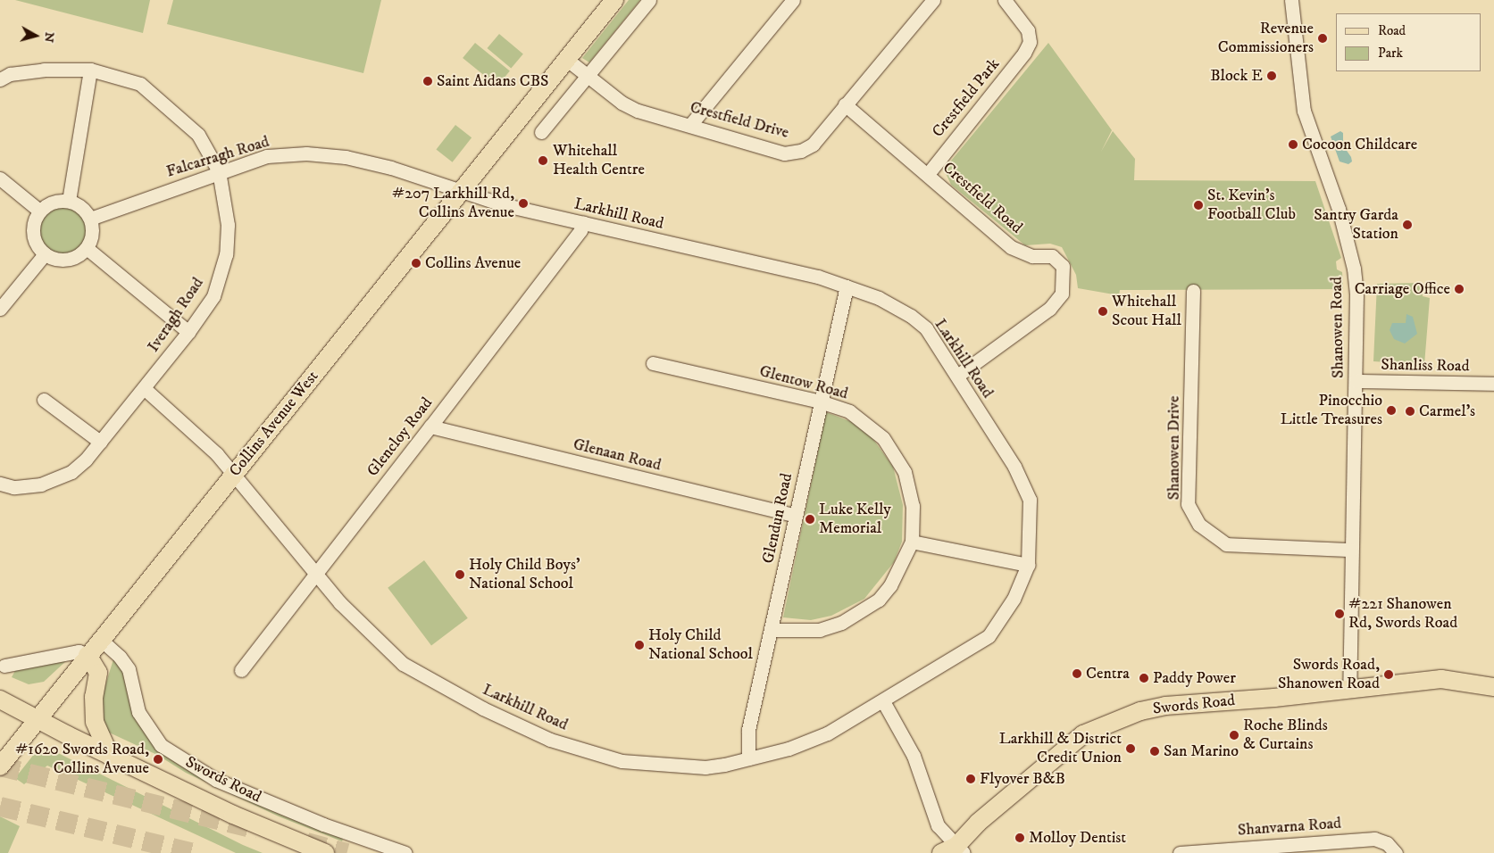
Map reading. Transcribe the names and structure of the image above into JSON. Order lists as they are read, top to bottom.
{
  "streets": {
    "main road": ["Collins Avenue West", "Swords Road"],
    "street": [
      "Crestfield Park",
      "Crestfield Drive",
      "Falcarragh Road",
      "Crestfield Road",
      "Larkhill Road",
      "Iveragh Road",
      "Shanowen Road",
      "Shanliss Road",
      "Glentow Road",
      "Glencloy Road",
      "Shanowen Drive",
      "Glenaan Road",
      "Glendun Road",
      "Shanvarna Road"
    ]
  },
  "crossings": [
    ["Crestfield Park", "Crestfield Road"],
    ["Crestfield Drive", "Crestfield Road"],
    ["Crestfield Drive", "Collins Avenue West"],
    ["Falcarragh Road", "Larkhill Road"],
    ["Falcarragh Road", "Iveragh Road"],
    ["Falcarragh Road", "Collins Avenue West"],
    ["Crestfield Road", "Larkhill Road"],
    ["Larkhill Road", "Collins Avenue West"],
    ["Larkhill Road", "Glencloy Road"],
    ["Larkhill Road", "Glendun Road"],
    ["Shanowen Road", "Shanliss Road"],
    ["Shanowen Road", "Shanowen Drive"],
    ["Shanowen Road", "Swords Road"],
    ["Glentow Road", "Glendun Road"],
    ["Collins Avenue West", "Swords Road"],
    ["Glencloy Road", "Glenaan Road"],
    ["Glenaan Road", "Glendun Road"]
  ],
  "places": [
    "Revenue Commissioners",
    "Block E",
    "Saint Aidans CBS",
    "Cocoon Childcare",
    "Whitehall Health Centre",
    "#207 Larkhill Rd, Collins Avenue",
    "St. Kevin's Football Club",
    "Santry Garda Station",
    "Collins Avenue",
    "Carriage Office",
    "Whitehall Scout Hall",
    "Pinocchio Little Treasures",
    "Carmel's",
    "Luke Kelly Memorial",
    "Holy Child Boys' National School",
    "#221 Shanowen Rd, Swords Road",
    "Holy Child National School",
    "Centra",
    "Swords Road, Shanowen Road",
    "Paddy Power",
    "Roche Blinds & Curtains",
    "Larkhill & District Credit Union",
    "San Marino",
    "#1620 Swords Road, Collins Avenue",
    "Flyover B&B",
    "Molloy Dentist"
  ],
  "legend": ["Road", "Park"],
  "north": "right"
}
